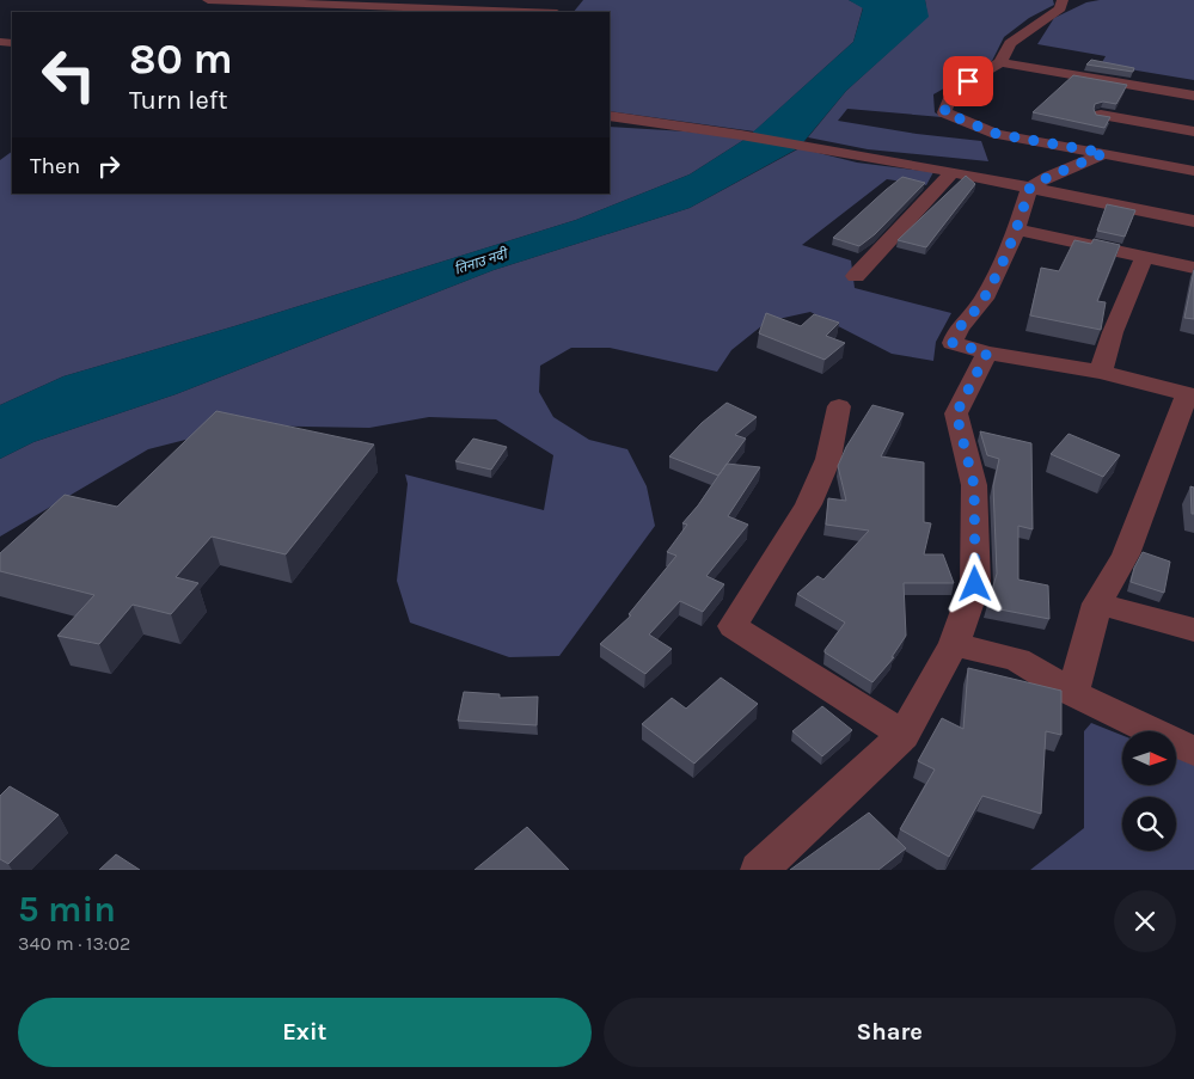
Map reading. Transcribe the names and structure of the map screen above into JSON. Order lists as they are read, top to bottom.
{
  "water": ["तिनाउ नदी"],
  "north": "right",
  "page": {
    "turn": ["80 m", "Turn left"],
    "then": "Then",
    "heading": ["5 min", "340 m · 13:02"],
    "buttons": ["Exit", "Share"]
  }
}
